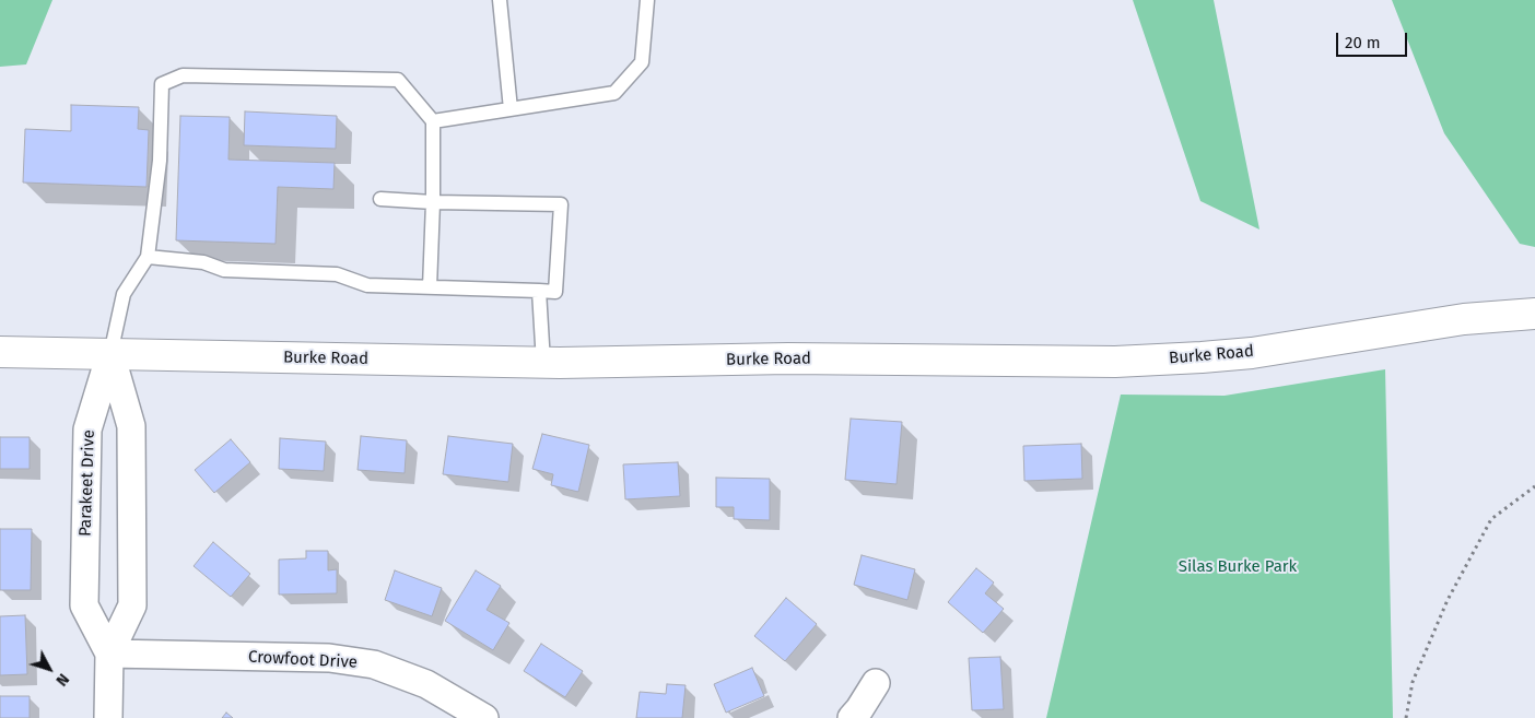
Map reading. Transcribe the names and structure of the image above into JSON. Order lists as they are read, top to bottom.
{
  "streets": {
    "street": ["Burke Road", "Parakeet Drive", "Crowfoot Drive"]
  },
  "crossings": [
    ["Burke Road", "Parakeet Drive"],
    ["Parakeet Drive", "Crowfoot Drive"]
  ],
  "parks": ["Silas Burke Park"],
  "scale_bar": "20 m",
  "north": "bottom right"
}
